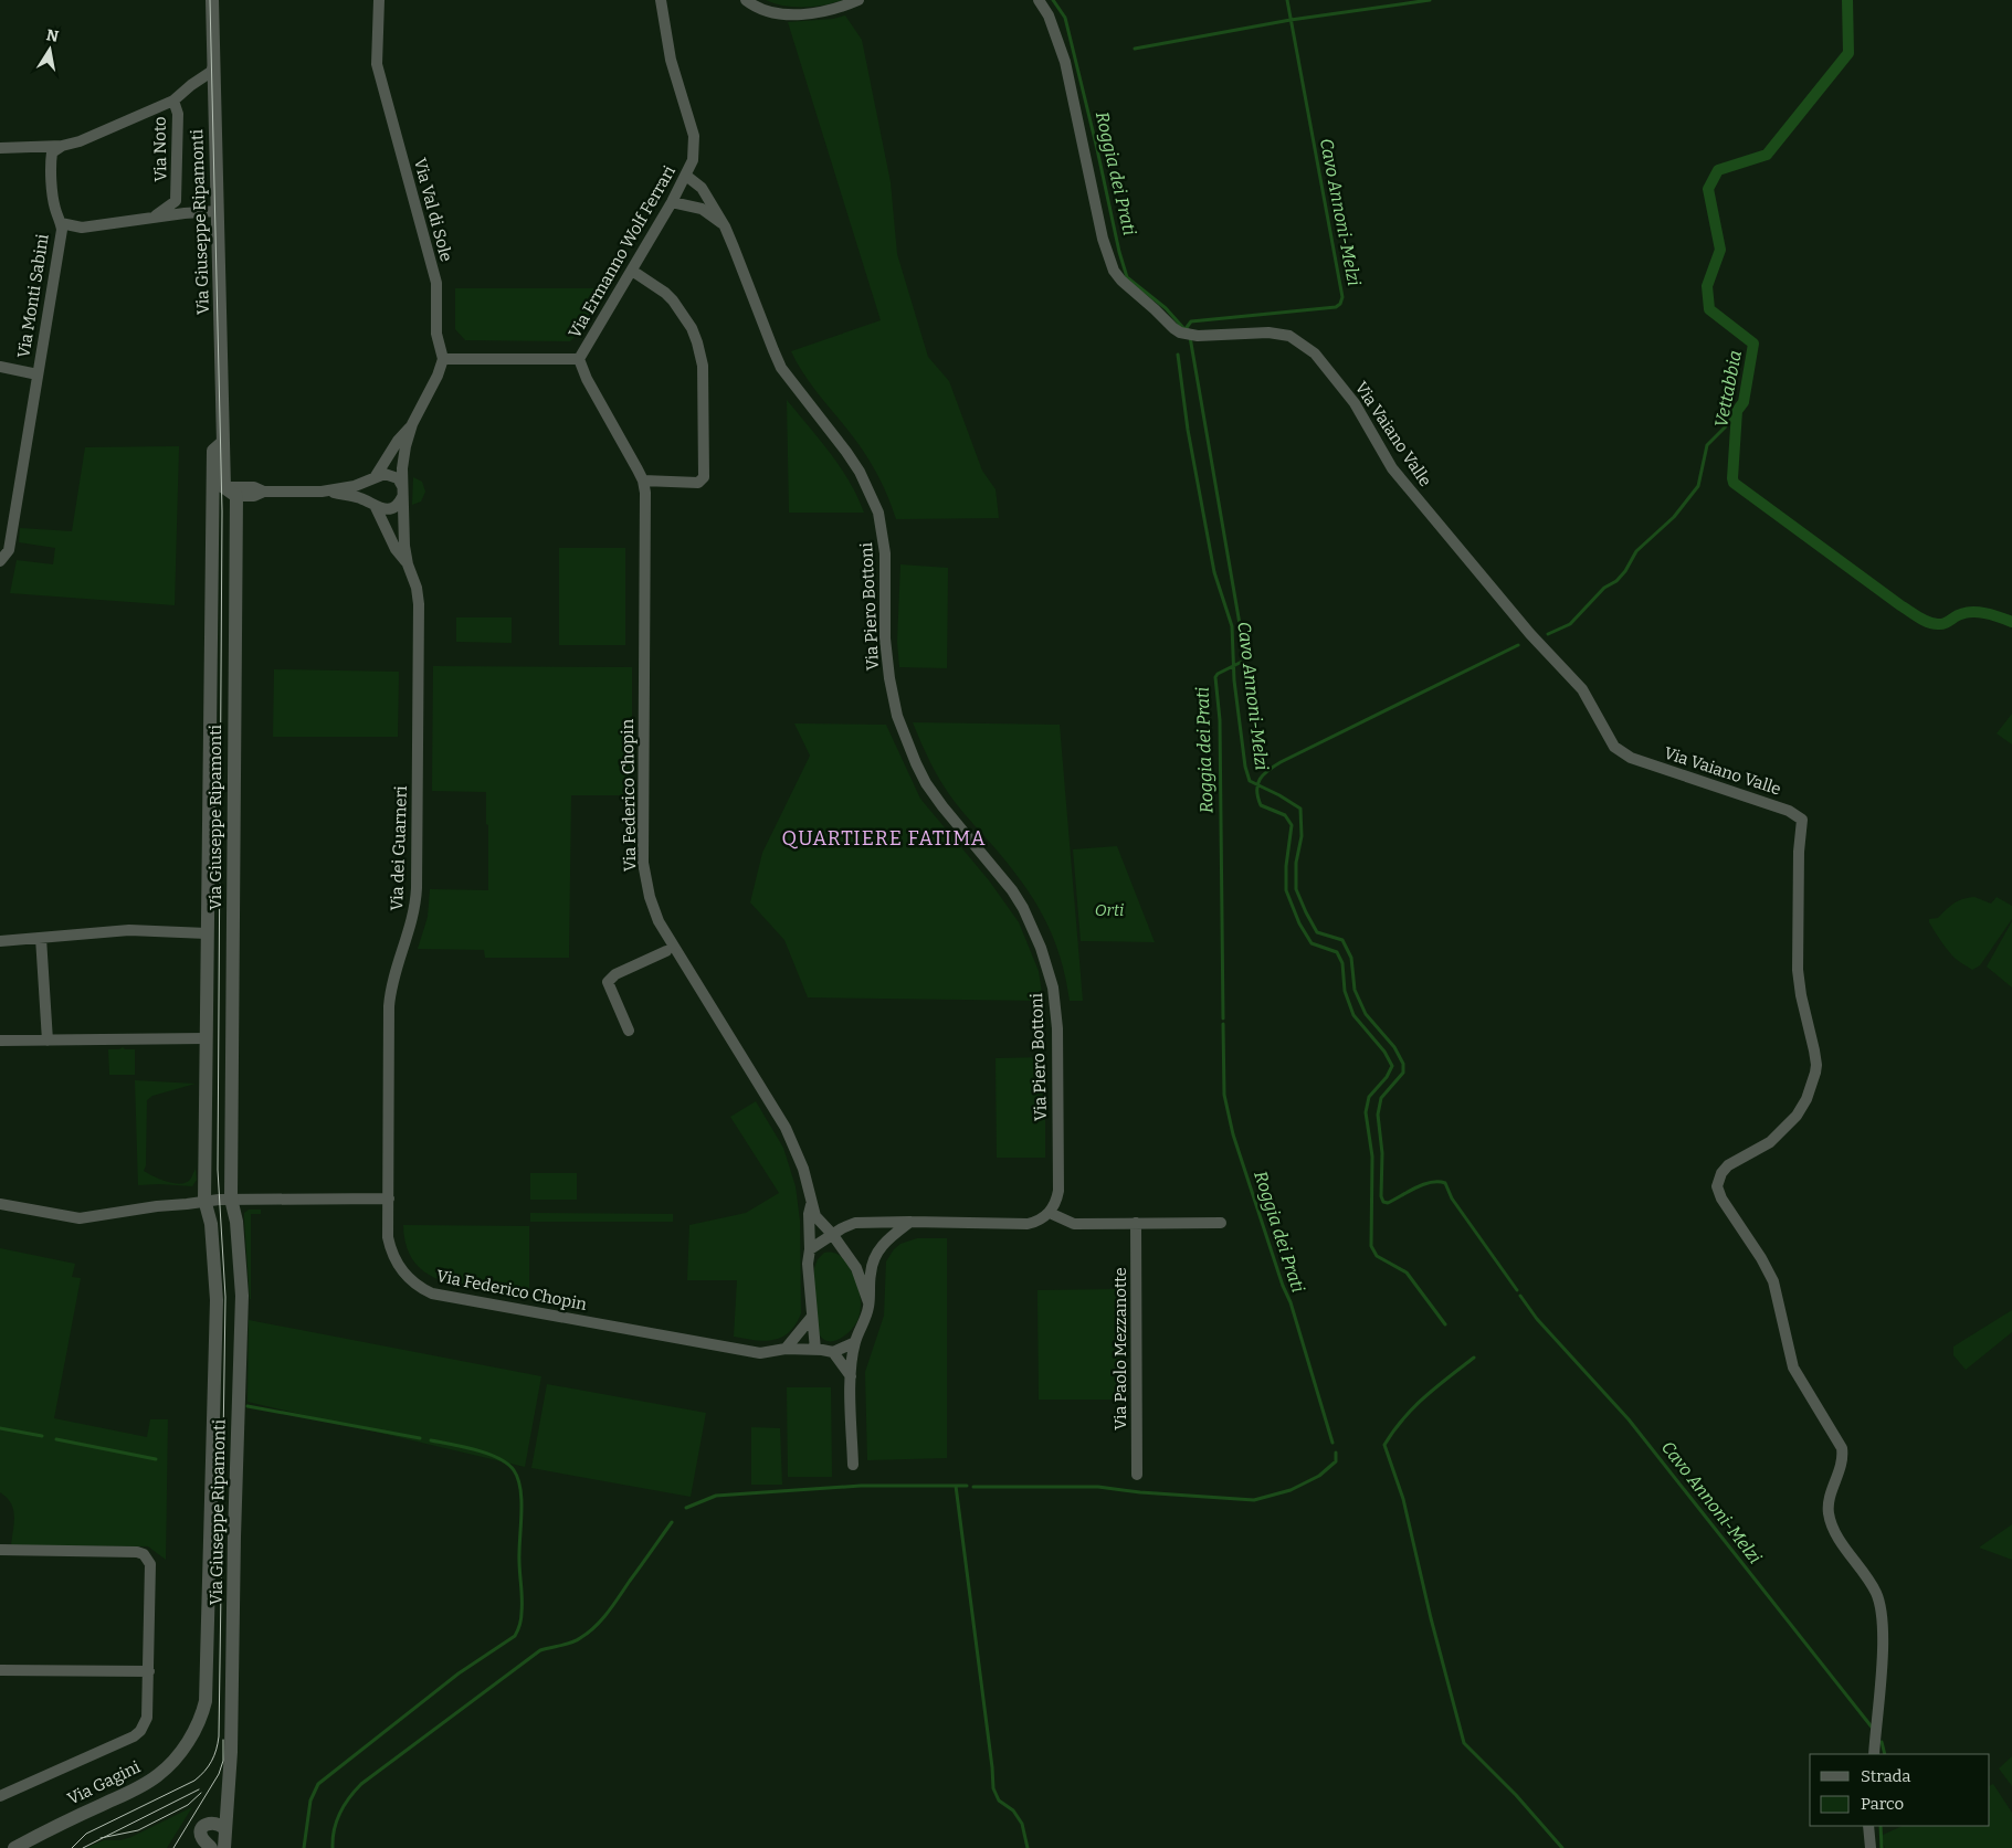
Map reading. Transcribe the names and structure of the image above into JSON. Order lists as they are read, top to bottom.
{
  "streets": {
    "street": [
      "Via Noto",
      "Via Val di Sole",
      "Via Giuseppe Ripamonti",
      "Via Ermanno Wolf Ferrari",
      "Via Monti Sabini",
      "Via Vaiano Valle",
      "Via Piero Bottoni",
      "Via Federico Chopin",
      "Via dei Guarneri",
      "Via Paolo Mezzanotte",
      "Via Gagini"
    ]
  },
  "crossings": [
    ["Via Noto", "Via Giuseppe Ripamonti"],
    ["Via Noto", "Via Monti Sabini"],
    ["Via Giuseppe Ripamonti", "Via Gagini"],
    ["Via Ermanno Wolf Ferrari", "Via Piero Bottoni"],
    ["Via Ermanno Wolf Ferrari", "Via Federico Chopin"],
    ["Via Federico Chopin", "Via dei Guarneri"]
  ],
  "districts": ["QUARTIERE FATIMA"],
  "water": ["Roggia dei Prati", "Cavo Annoni-Melzi", "Vettabbia"],
  "parks": ["Orti"],
  "legend": ["Strada", "Parco"],
  "north": "top"
}
